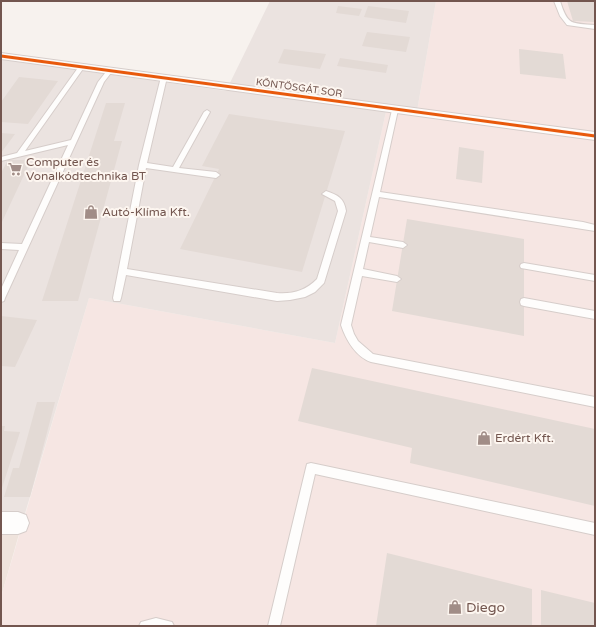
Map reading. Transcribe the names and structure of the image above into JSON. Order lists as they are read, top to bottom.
{
  "streets": {
    "street": ["KÖNTÖSGÁT SOR"]
  },
  "places": {
    "supermarket": ["Computer és Vonalkódtechnika BT"],
    "shop": ["Autó-Klíma Kft.", "Erdért Kft.", "Diego"]
  }
}
